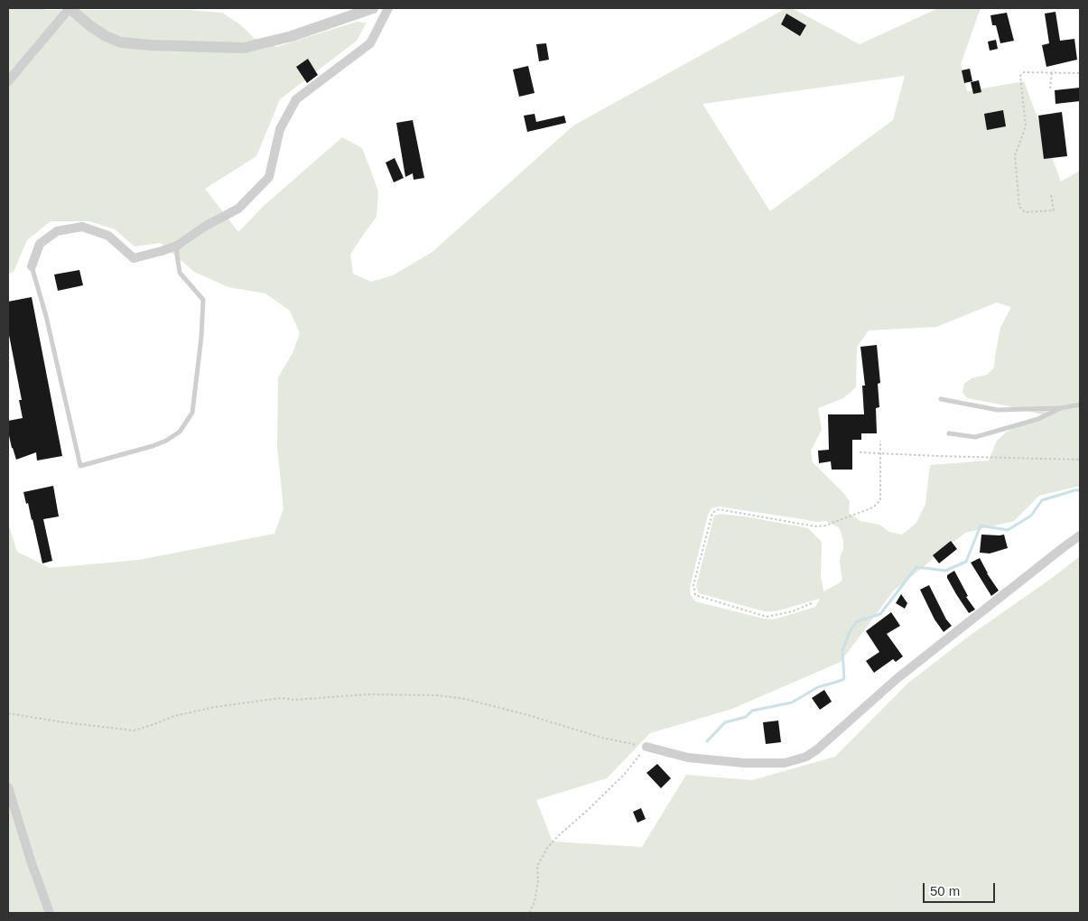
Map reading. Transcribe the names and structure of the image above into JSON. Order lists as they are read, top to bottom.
{
  "scale_bar": "50 m"
}
